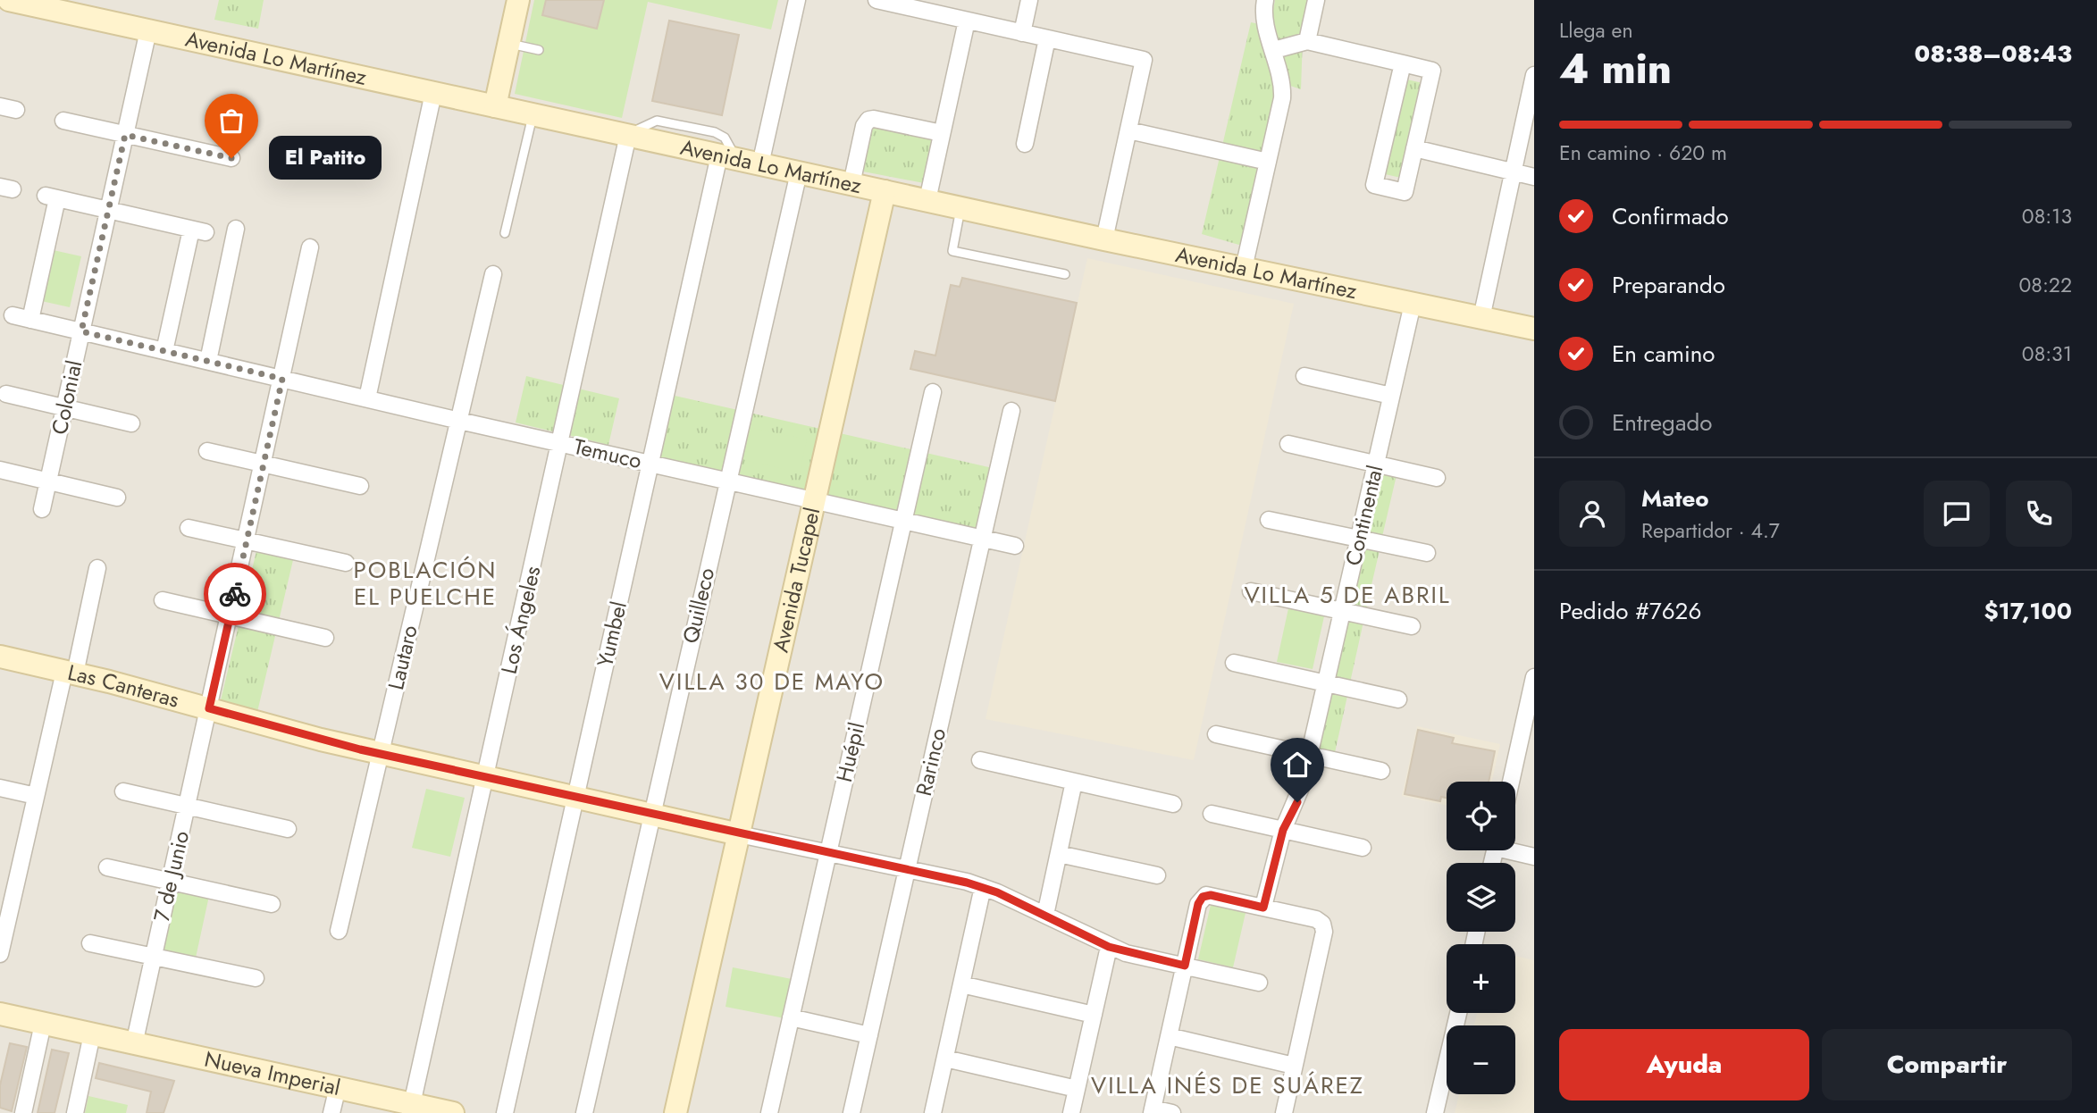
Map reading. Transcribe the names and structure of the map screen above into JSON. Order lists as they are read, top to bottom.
{
  "streets": {
    "street": [
      "Avenida Lo Martínez",
      "Colonial",
      "Temuco",
      "Continental",
      "Avenida Tucapel",
      "Quilleco",
      "Los Ángeles",
      "Yumbel",
      "Lautaro",
      "Las Canteras",
      "Huépil",
      "Rarinco",
      "7 de Junio",
      "Nueva Imperial"
    ]
  },
  "crossings": [
    ["Avenida Lo Martínez", "Colonial"],
    ["Avenida Lo Martínez", "Continental"],
    ["Avenida Lo Martínez", "Avenida Tucapel"],
    ["Avenida Lo Martínez", "Quilleco"],
    ["Avenida Lo Martínez", "Los Ángeles"],
    ["Avenida Lo Martínez", "Yumbel"],
    ["Colonial", "Temuco"],
    ["Temuco", "Avenida Tucapel"],
    ["Temuco", "Quilleco"],
    ["Temuco", "Los Ángeles"],
    ["Temuco", "Yumbel"],
    ["Temuco", "Lautaro"],
    ["Temuco", "Huépil"],
    ["Temuco", "Rarinco"],
    ["Temuco", "7 de Junio"],
    ["Avenida Tucapel", "Las Canteras"],
    ["Quilleco", "Las Canteras"],
    ["Los Ángeles", "Las Canteras"],
    ["Los Ángeles", "Nueva Imperial"],
    ["Yumbel", "Las Canteras"],
    ["Lautaro", "Las Canteras"],
    ["Las Canteras", "Huépil"],
    ["Las Canteras", "Rarinco"],
    ["Las Canteras", "7 de Junio"],
    ["7 de Junio", "Nueva Imperial"]
  ],
  "districts": [
    "POBLACIÓN EL PUELCHE",
    "VILLA 5 DE ABRIL",
    "VILLA 30 DE MAYO",
    "VILLA INÉS DE SUÁREZ"
  ],
  "places": ["El Patito"],
  "page": {
    "heading": ["4 min", "Llega en", "08:38–08:43"],
    "panel": [
      "Mateo",
      "Repartidor · 4.7",
      "Pedido #7626",
      "$17,100"
    ],
    "bar": "En camino · 620 m",
    "bubble": "El Patito",
    "list": [
      ["Confirmado", "08:13"],
      ["Preparando", "08:22"],
      ["En camino", "08:31"],
      "Entregado"
    ],
    "map_buttons": ["+", "−"],
    "buttons": ["Ayuda", "Compartir"]
  }
}
